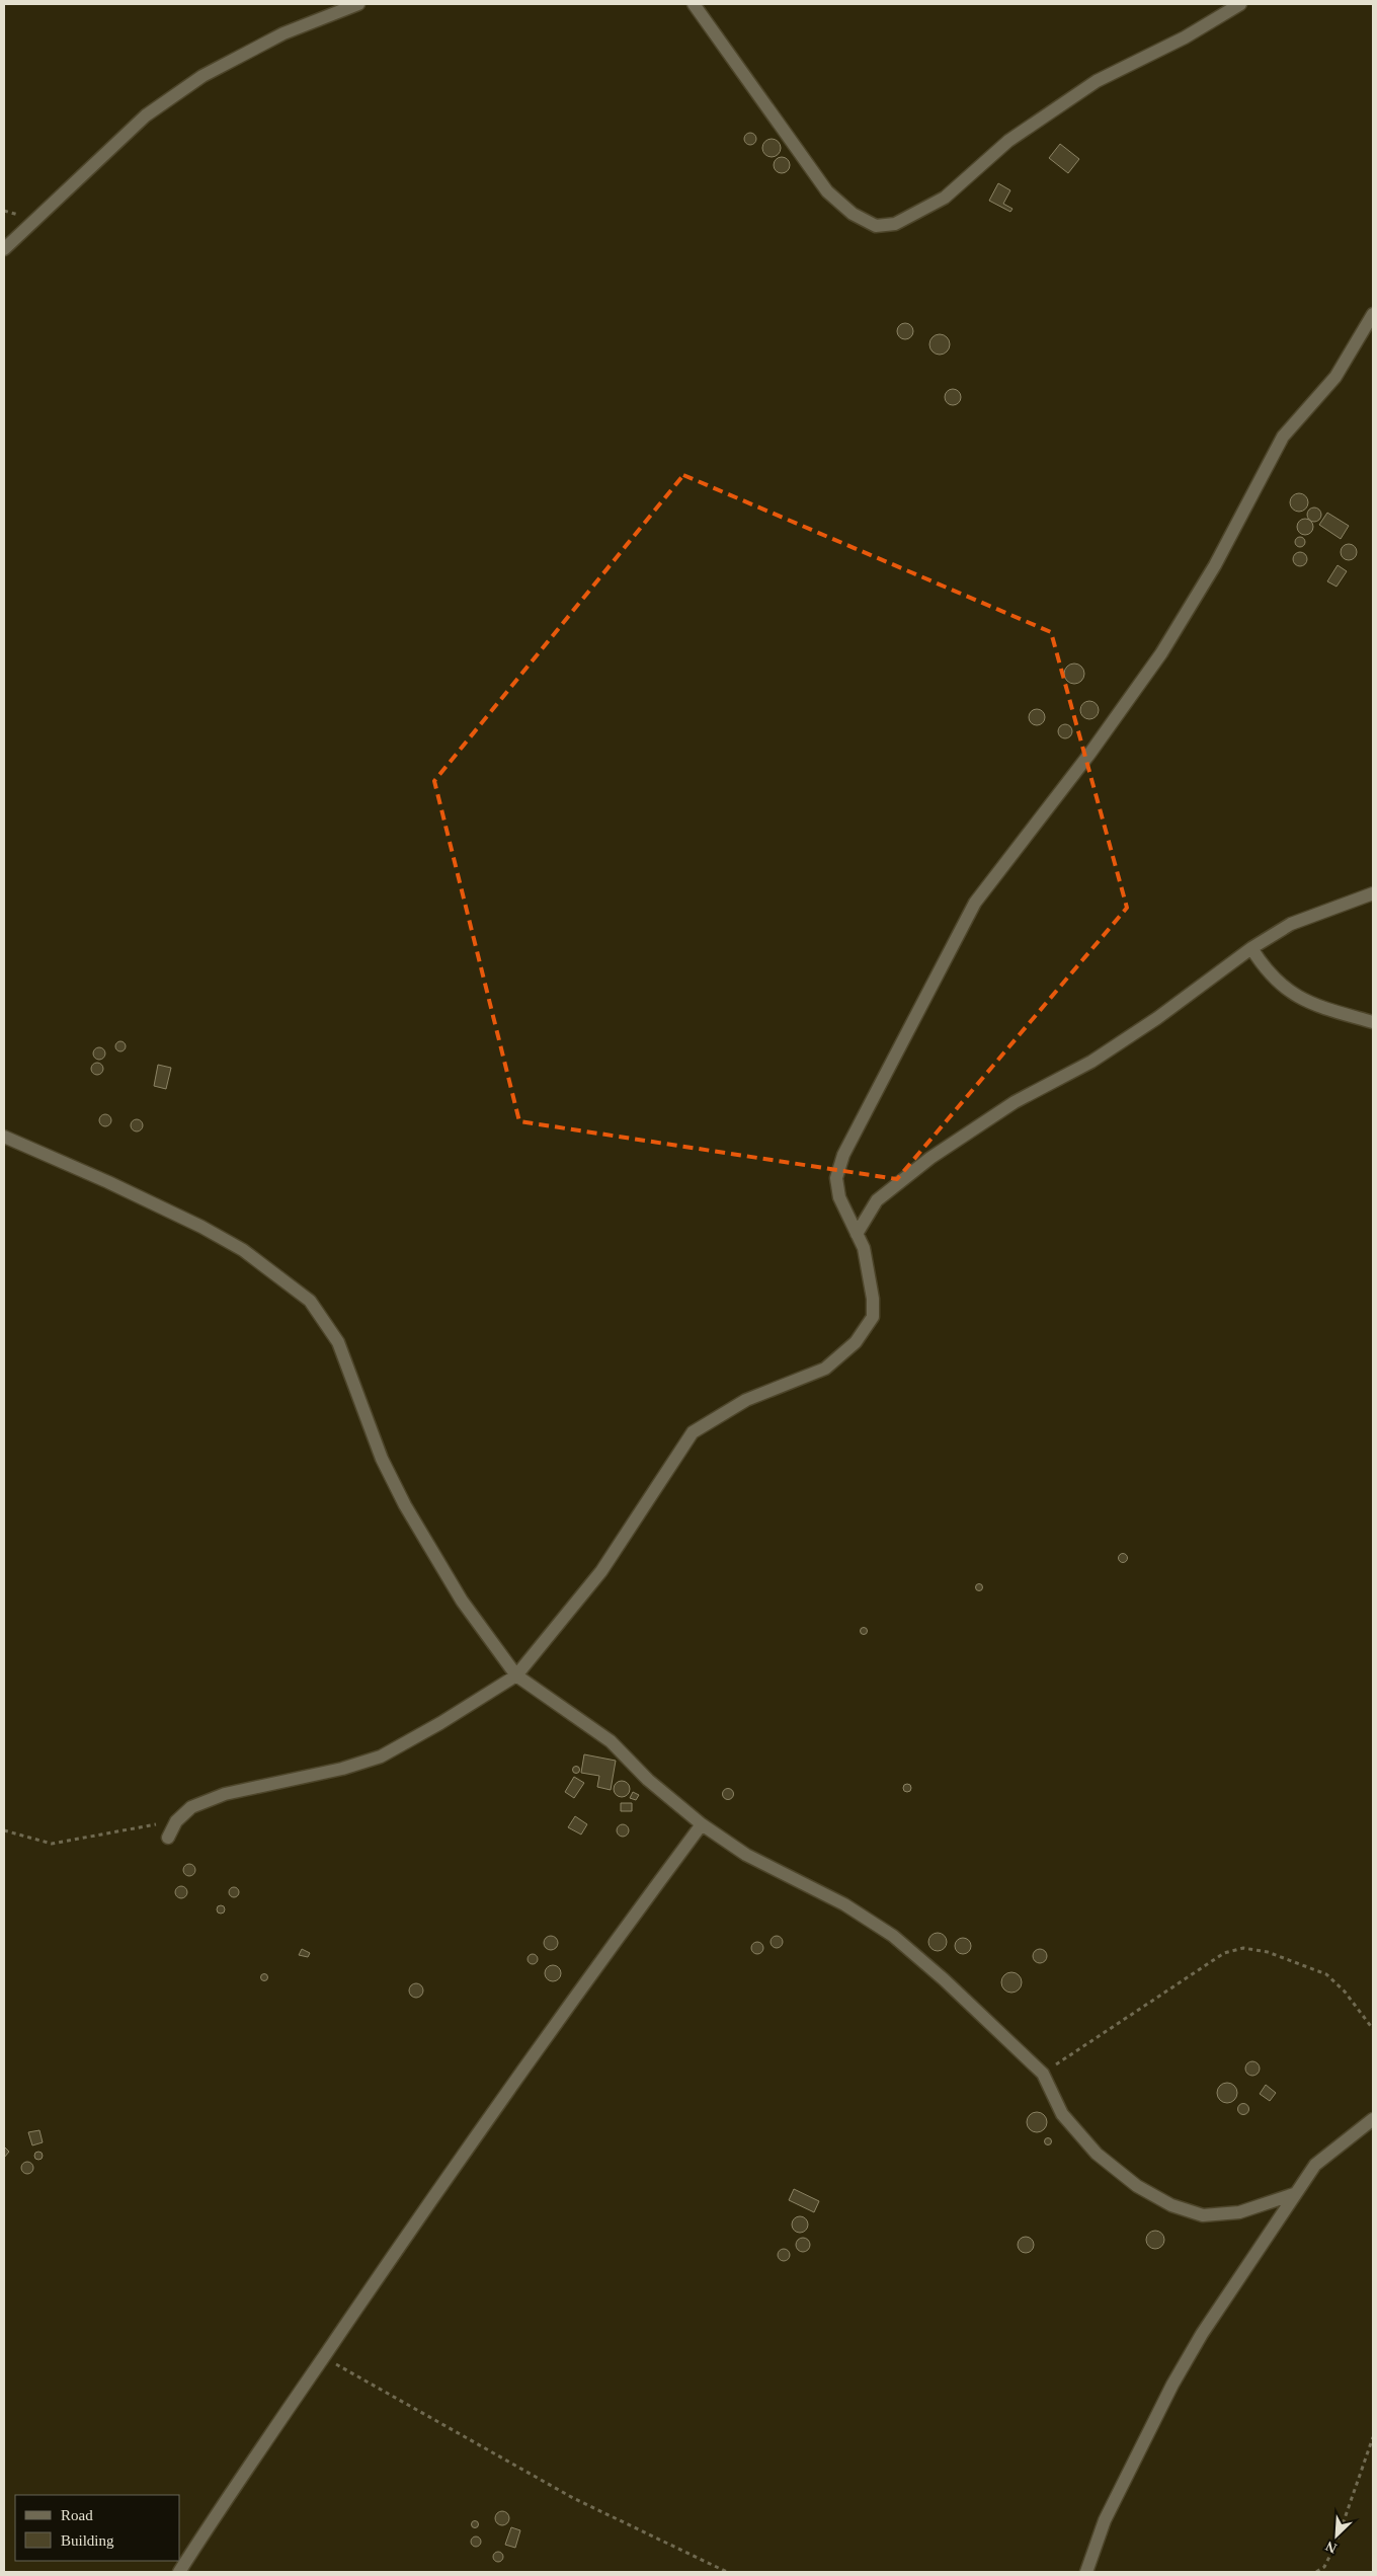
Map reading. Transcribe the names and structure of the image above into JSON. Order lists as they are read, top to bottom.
{
  "legend": ["Road", "Building"],
  "north": "bottom left"
}
